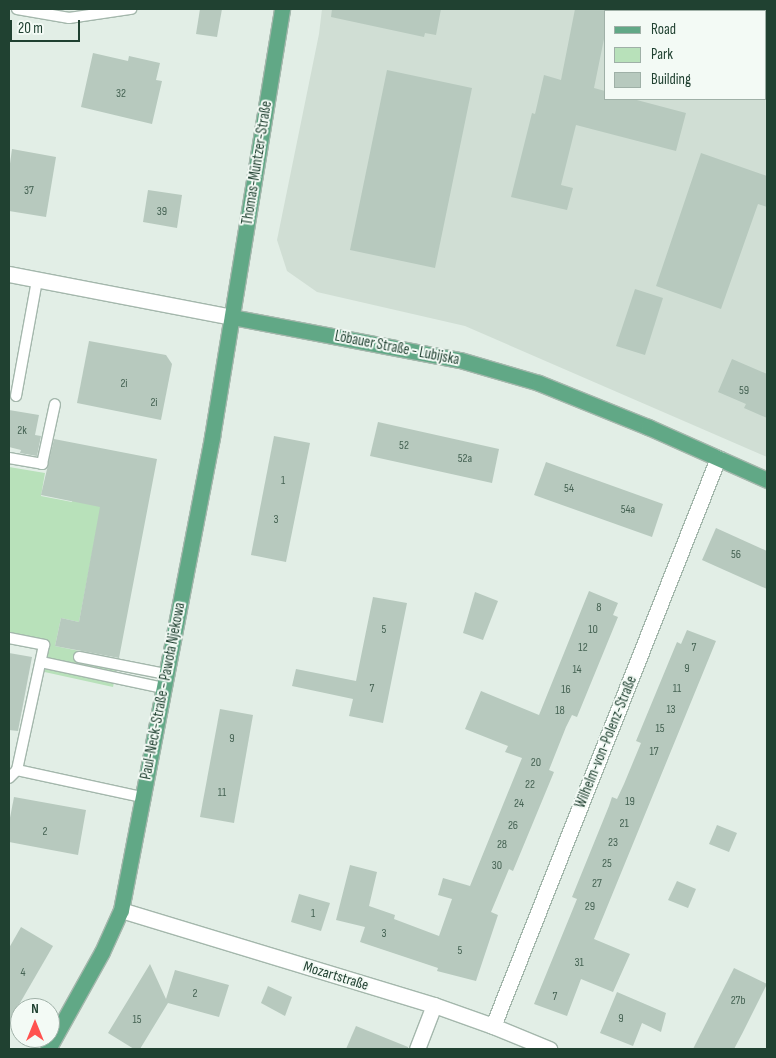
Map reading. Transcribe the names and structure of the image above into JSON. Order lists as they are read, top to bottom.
{
  "streets": {
    "main road": ["Thomas-Müntzer-Straße", "Löbauer Straße - Lubijska", "Paul-Neck-Straße - Pawoła Njekowa"],
    "street": ["Wilhelm-von-Polenz-Straße", "Mozartstraße"]
  },
  "crossings": [
    ["Thomas-Müntzer-Straße", "Löbauer Straße - Lubijska"],
    ["Thomas-Müntzer-Straße", "Paul-Neck-Straße - Pawoła Njekowa"],
    ["Löbauer Straße - Lubijska", "Paul-Neck-Straße - Pawoła Njekowa"],
    ["Löbauer Straße - Lubijska", "Wilhelm-von-Polenz-Straße"],
    ["Paul-Neck-Straße - Pawoła Njekowa", "Mozartstraße"],
    ["Wilhelm-von-Polenz-Straße", "Mozartstraße"]
  ],
  "house_numbers": [
    "32",
    "37",
    "39",
    "2i",
    "59",
    "2i",
    "2k",
    "52",
    "52a",
    "1",
    "54",
    "54a",
    "3",
    "56",
    "8",
    "5",
    "10",
    "12",
    "7",
    "9",
    "14",
    "7",
    "11",
    "16",
    "13",
    "18",
    "15",
    "9",
    "17",
    "20",
    "22",
    "11",
    "19",
    "24",
    "21",
    "26",
    "2",
    "23",
    "28",
    "25",
    "30",
    "27",
    "29",
    "1",
    "3",
    "5",
    "31",
    "4",
    "2",
    "7",
    "27b",
    "9",
    "15"
  ],
  "legend": ["Road", "Park", "Building"],
  "scale_bar": "20 m",
  "north": "top"
}
